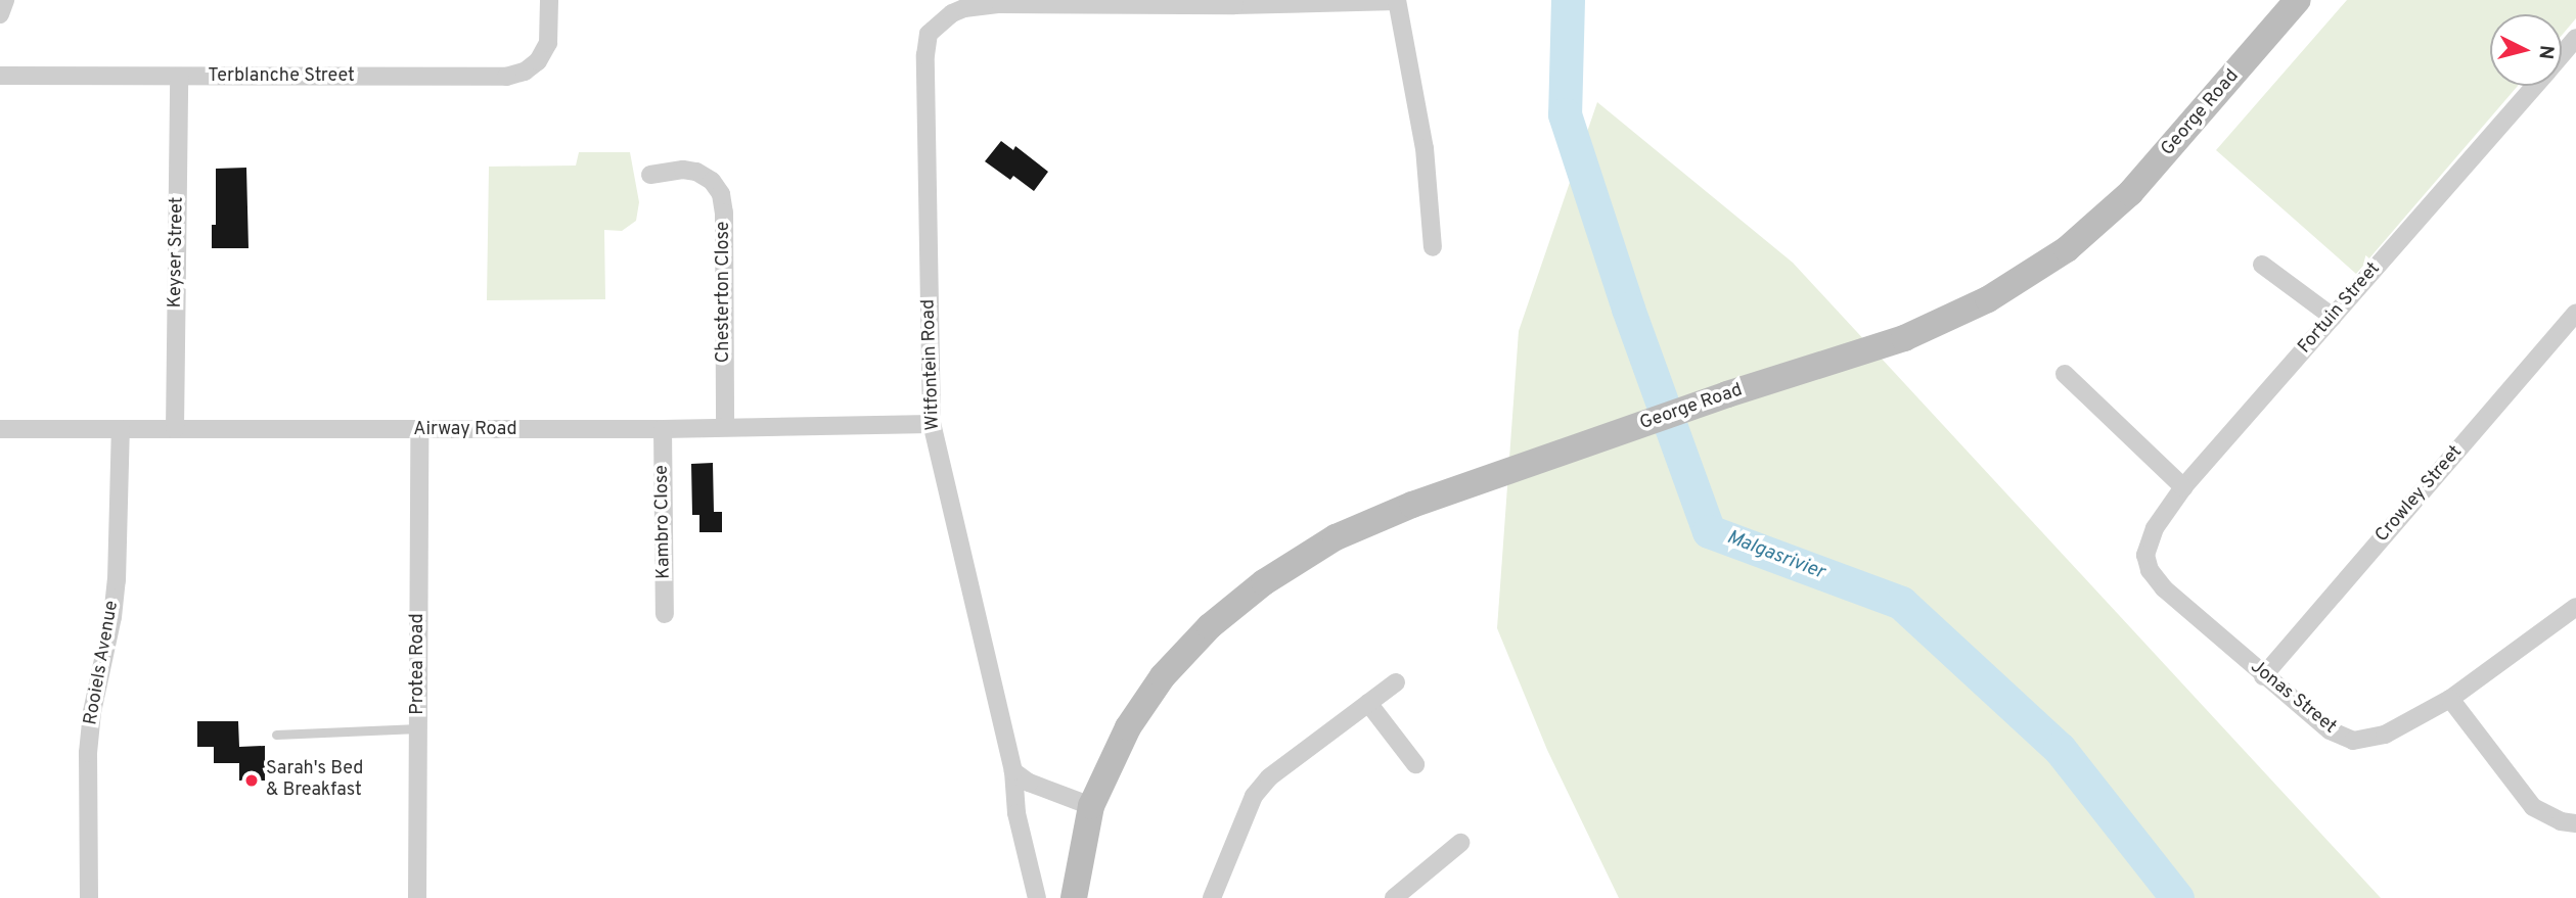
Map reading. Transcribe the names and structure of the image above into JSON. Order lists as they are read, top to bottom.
{
  "streets": {
    "main road": ["George Road"],
    "street": [
      "Terblanche Street",
      "Keyser Street",
      "Chesterton Close",
      "Fortuin Street",
      "Witfontein Road",
      "Airway Road",
      "Crowley Street",
      "Kambro Close",
      "Rooiels Avenue",
      "Protea Road",
      "Jonas Street"
    ]
  },
  "crossings": [
    ["Terblanche Street", "Keyser Street"],
    ["Keyser Street", "Airway Road"],
    ["Chesterton Close", "Airway Road"],
    ["Fortuin Street", "Jonas Street"],
    ["Witfontein Road", "Airway Road"],
    ["Airway Road", "Kambro Close"],
    ["Airway Road", "Rooiels Avenue"],
    ["Airway Road", "Protea Road"],
    ["Crowley Street", "Jonas Street"]
  ],
  "water": ["Malgasrivier"],
  "places": ["Sarah's Bed & Breakfast"],
  "north": "right"
}
